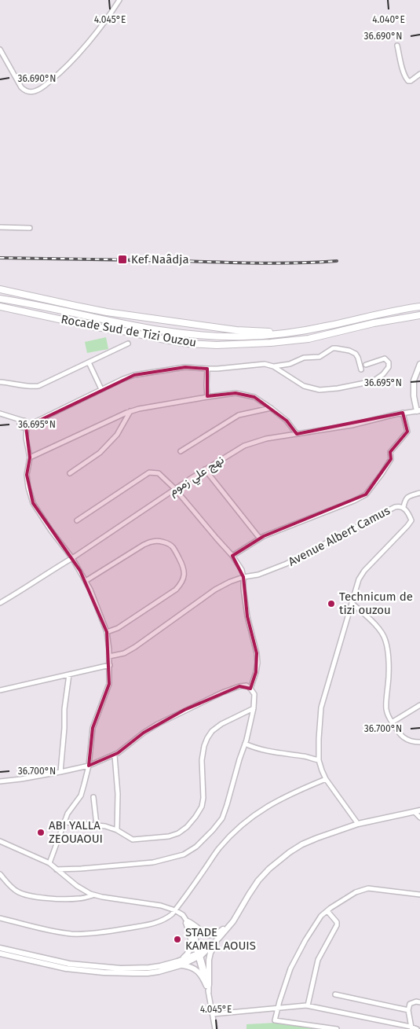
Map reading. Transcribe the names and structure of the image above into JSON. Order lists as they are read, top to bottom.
{
  "streets": {
    "highway": ["Rocade Sud de Tizi Ouzou"],
    "street": ["نهج علي زموم", "Avenue Albert Camus"]
  },
  "places": {
    "transit": ["Kef Naâdja"],
    "other": ["Technicum de tizi ouzou", "ABI YALLA ZEOUAOUI", "STADE KAMEL AOUIS"]
  },
  "coordinates": [
    "4.045°E",
    "4.040°E",
    "36.690°N",
    "36.695°N",
    "36.700°N"
  ]
}
